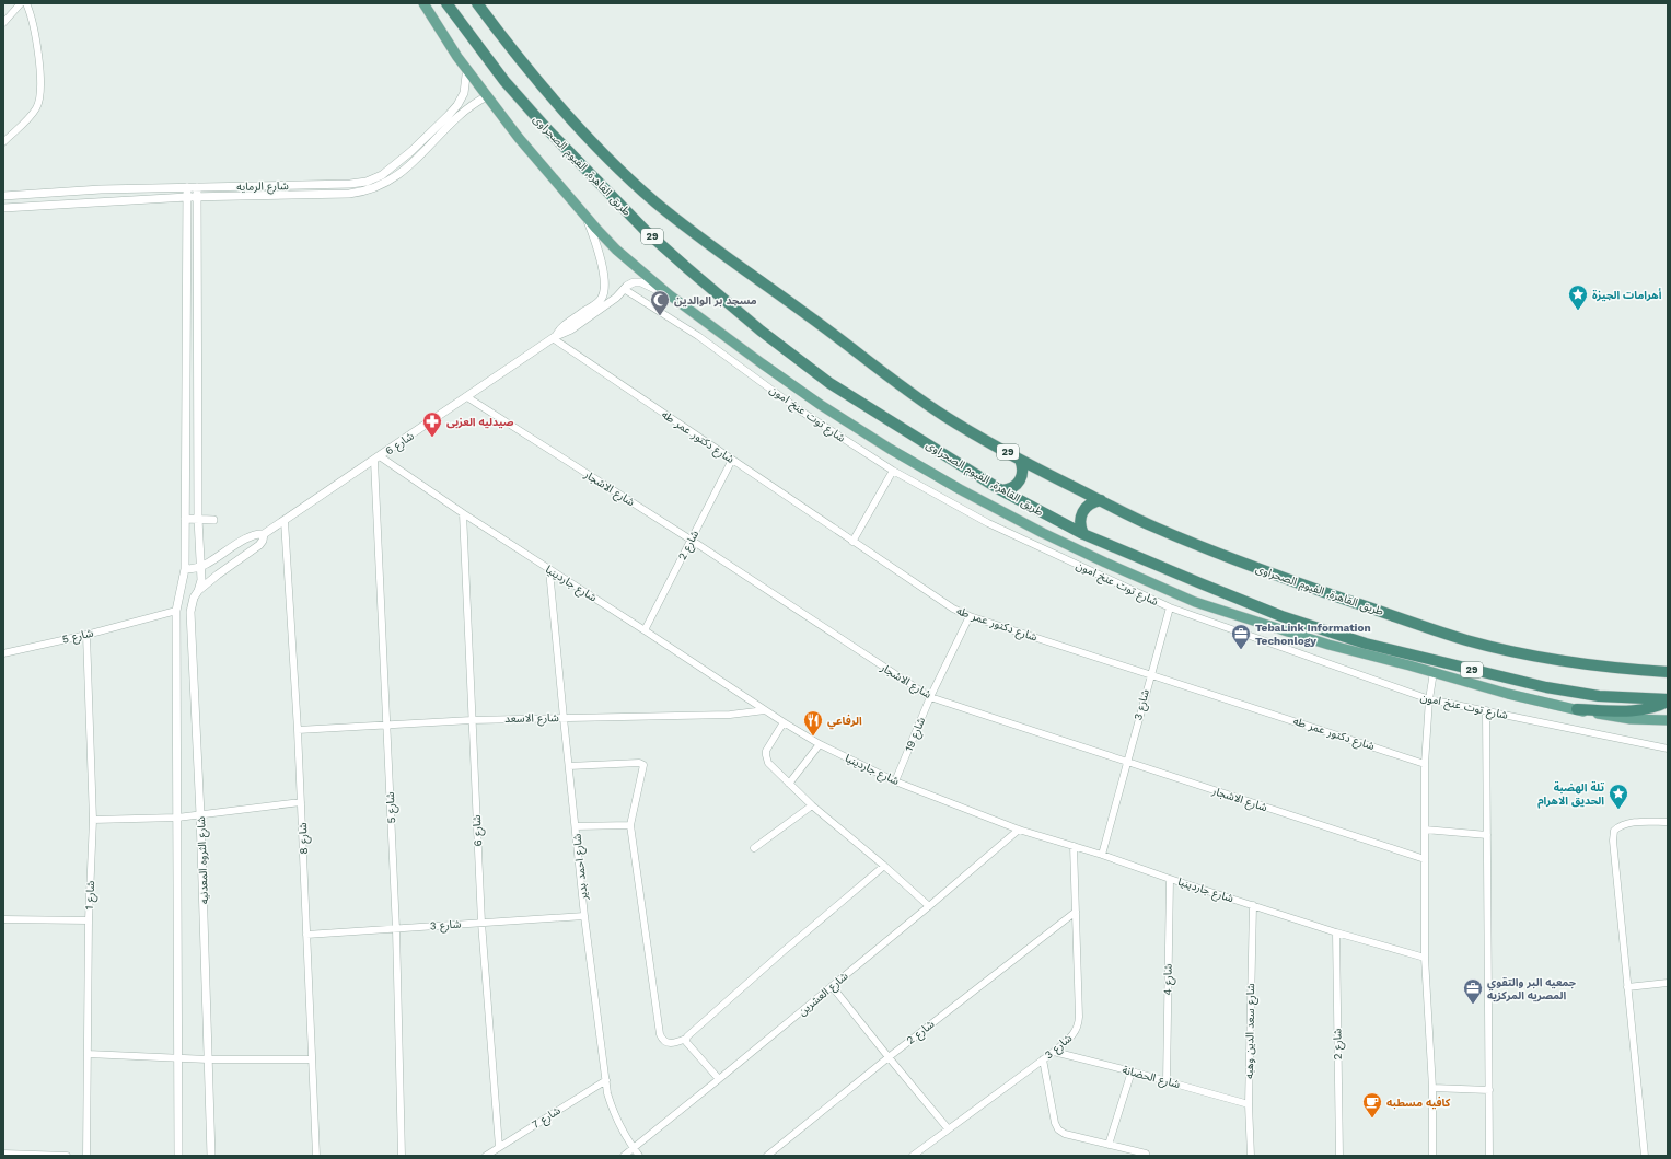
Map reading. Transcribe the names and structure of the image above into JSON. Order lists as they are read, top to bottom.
{
  "streets": {
    "highway": ["طريق القاهرة, الفيوم الصحراوى", "29"],
    "street": [
      "شارع الرمايه",
      "شارع توت عنخ امون",
      "شارع دكتور عمر طه",
      "شارع 6",
      "شارع الاشجار",
      "شارع 2",
      "شارع جاردينيا",
      "شارع 5",
      "شارع 3",
      "شارع الاسعد",
      "شارع 19",
      "شارع 8",
      "شارع الثروه المعدنيه",
      "شارع احمد بدير",
      "شارع 1",
      "شارع 4",
      "شارع العشرين",
      "شارع سعد الدين وهبه",
      "شارع الحضانة",
      "شارع 7"
    ]
  },
  "crossings": [
    ["شارع الرمايه", "شارع الثروه المعدنيه"],
    ["شارع توت عنخ امون", "شارع 6"],
    ["شارع توت عنخ امون", "شارع 3"],
    ["شارع دكتور عمر طه", "شارع 6"],
    ["شارع دكتور عمر طه", "شارع 2"],
    ["شارع دكتور عمر طه", "شارع 3"],
    ["شارع دكتور عمر طه", "شارع 19"],
    ["شارع 6", "شارع الاشجار"],
    ["شارع 6", "شارع جاردينيا"],
    ["شارع 6", "شارع 5"],
    ["شارع 6", "شارع 3"],
    ["شارع 6", "شارع الاسعد"],
    ["شارع 6", "شارع 8"],
    ["شارع 6", "شارع الثروه المعدنيه"],
    ["شارع 6", "شارع 7"],
    ["شارع الاشجار", "شارع 2"],
    ["شارع الاشجار", "شارع 3"],
    ["شارع الاشجار", "شارع 19"],
    ["شارع 2", "شارع جاردينيا"],
    ["شارع 2", "شارع 3"],
    ["شارع جاردينيا", "شارع 5"],
    ["شارع جاردينيا", "شارع 3"],
    ["شارع جاردينيا", "شارع الاسعد"],
    ["شارع جاردينيا", "شارع 19"],
    ["شارع جاردينيا", "شارع احمد بدير"],
    ["شارع جاردينيا", "شارع 4"],
    ["شارع جاردينيا", "شارع العشرين"],
    ["شارع جاردينيا", "شارع سعد الدين وهبه"],
    ["شارع 5", "شارع 3"],
    ["شارع 5", "شارع الاسعد"],
    ["شارع 5", "شارع 1"],
    ["شارع 3", "شارع 8"],
    ["شارع 3", "شارع احمد بدير"],
    ["شارع 3", "شارع الحضانة"],
    ["شارع الاسعد", "شارع 8"],
    ["شارع الاسعد", "شارع احمد بدير"],
    ["شارع احمد بدير", "شارع العشرين"],
    ["شارع احمد بدير", "شارع 7"],
    ["شارع 4", "شارع الحضانة"],
    ["شارع سعد الدين وهبه", "شارع الحضانة"]
  ],
  "places": {
    "place": ["أهرامات الجيزة", "تلة الهضبة الحديق الاهرام"],
    "mosque": ["مسجد بر الوالدين"],
    "pharmacy": ["صيدليه العزبى"],
    "office": ["TebaLink Information Techonlogy", "جمعيه البر والتقوي المصريه المركزيه"],
    "restaurant": ["الرفاعي"],
    "cafe": ["كافيه مسطبه"]
  }
}
